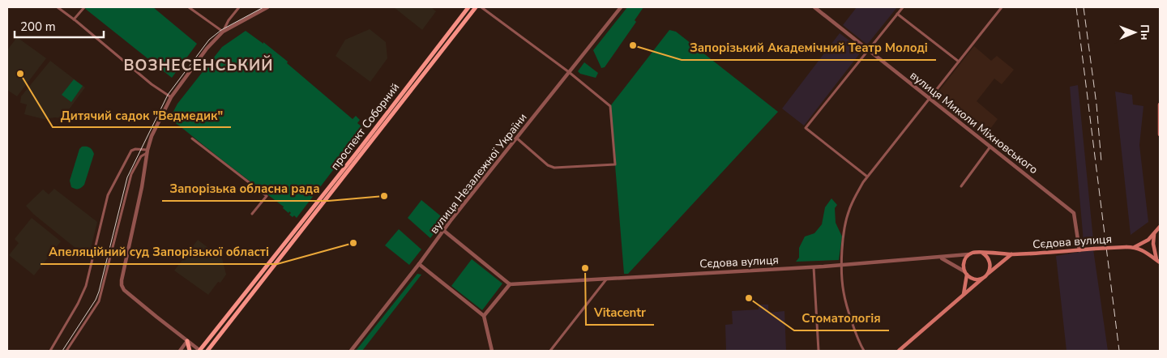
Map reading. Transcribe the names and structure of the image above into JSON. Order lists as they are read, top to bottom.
{
  "streets": {
    "main road": ["проспект Соборний", "Сєдова вулиця"],
    "street": ["вулиця Миколи Міхновського", "вулиця Незалежної України"]
  },
  "crossings": [
    ["вулиця Миколи Міхновського", "Сєдова вулиця"]
  ],
  "districts": ["ВОЗНЕСЕНСЬКИЙ"],
  "places": [
    "Запорізький Академічний Театр Молоді",
    "Дитячий садок \"Ведмедик\"",
    "Запорізька обласна рада",
    "Апеляційний суд Запорізької області",
    "Vitacentr",
    "Стоматологія"
  ],
  "scale_bar": "200 m",
  "north": "right"
}
